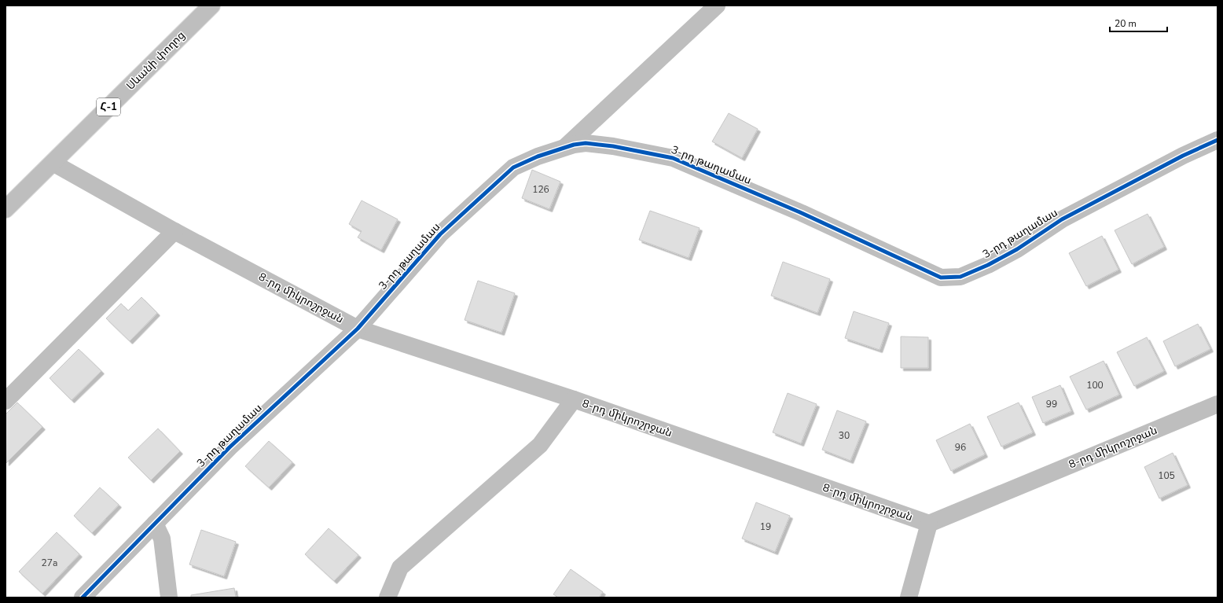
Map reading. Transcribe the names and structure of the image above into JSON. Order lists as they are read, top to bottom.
{
  "streets": {
    "street": [
      "Սևանի փողոց",
      "Հ-1",
      "3-րդ թաղամաս",
      "8-րդ միկրոշրջան"
    ]
  },
  "crossings": [
    ["Սևանի փողոց", "8-րդ միկրոշրջան"],
    ["3-րդ թաղամաս", "8-րդ միկրոշրջան"]
  ],
  "house_numbers": [
    "126",
    "100",
    "99",
    "30",
    "96",
    "105",
    "19",
    "27a"
  ],
  "scale_bar": "20 m"
}
